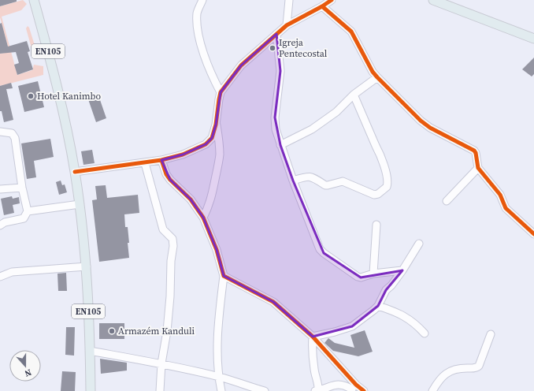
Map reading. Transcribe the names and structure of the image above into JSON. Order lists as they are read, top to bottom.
{
  "streets": {
    "main road": ["EN105"]
  },
  "places": ["Igreja Pentecostal", "Hotel Kanimbo", "Armazém Kanduli"],
  "north": "bottom"
}
